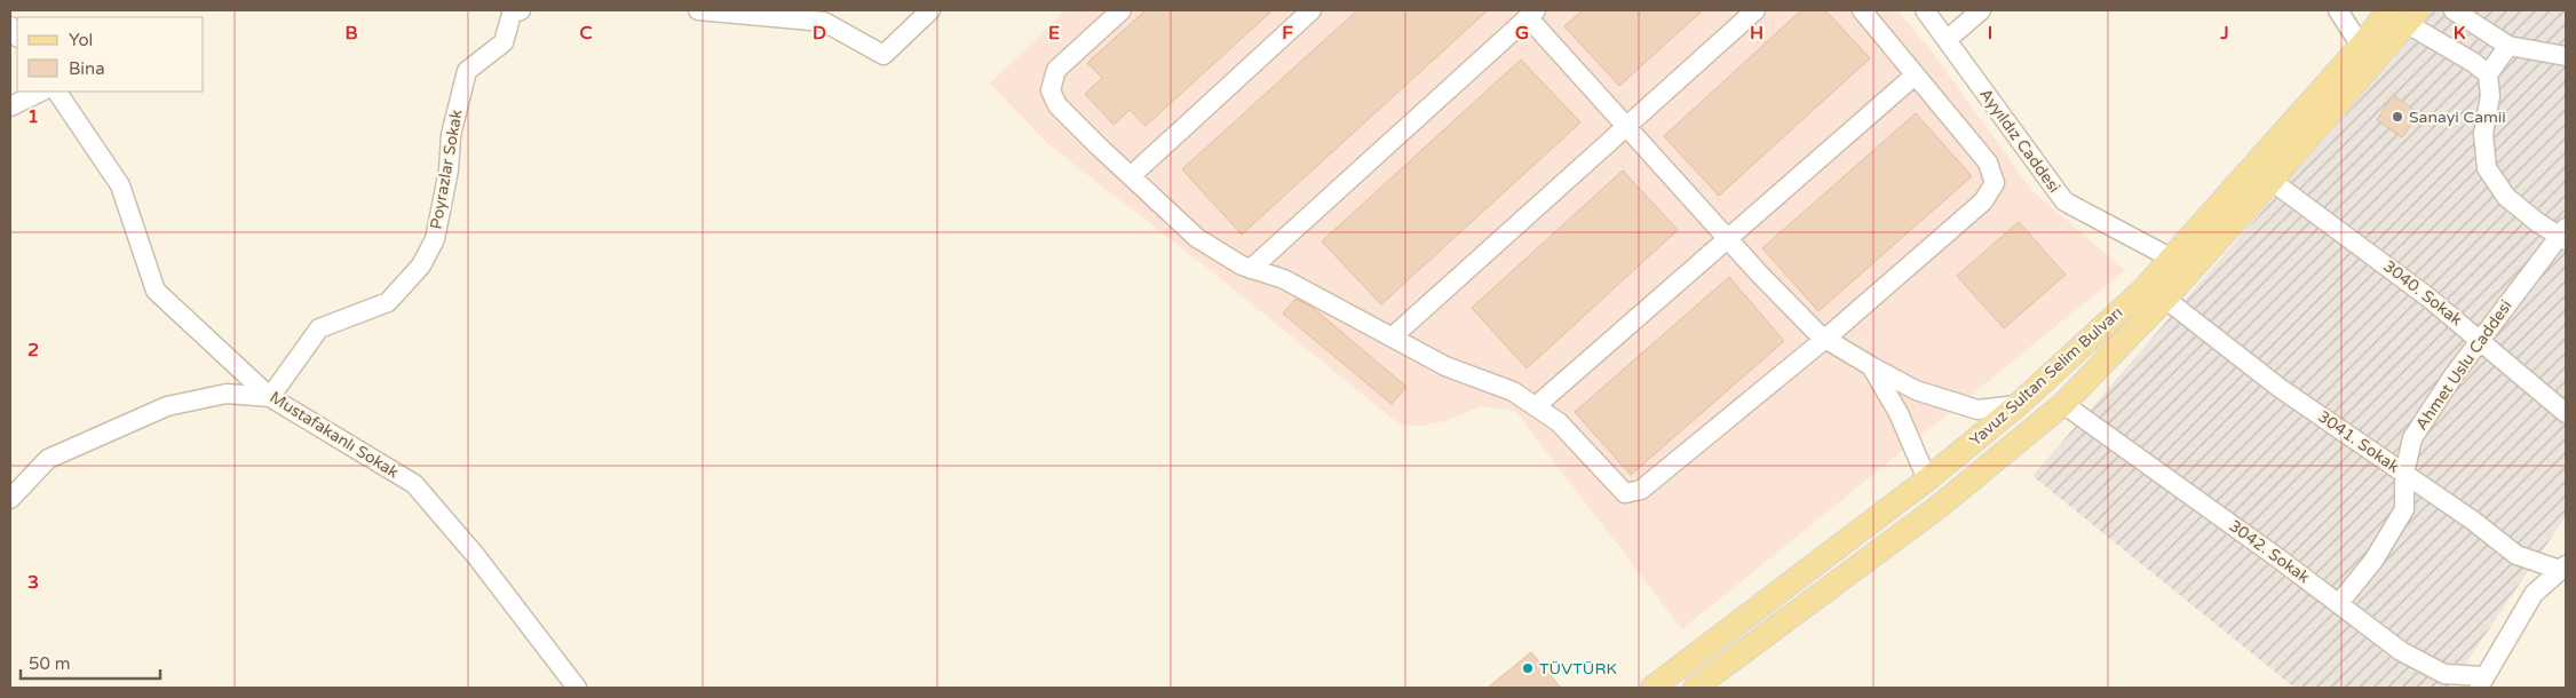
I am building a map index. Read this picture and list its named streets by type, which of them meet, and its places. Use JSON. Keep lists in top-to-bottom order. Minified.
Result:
{"streets":{"main road":["Yavuz Sultan Selim Bulvarı"],"street":["Ayyıldız Caddesi","Poyrazlar Sokak","3040. Sokak","Ahmet Uslu Caddesi","Mustafakanlı Sokak","3041. Sokak","3042. Sokak"]},"crossings":[["Ayyıldız Caddesi","Yavuz Sultan Selim Bulvarı"],["Poyrazlar Sokak","Mustafakanlı Sokak"],["3040. Sokak","Ahmet Uslu Caddesi"],["3040. Sokak","Yavuz Sultan Selim Bulvarı"],["Ahmet Uslu Caddesi","3041. Sokak"],["Ahmet Uslu Caddesi","3042. Sokak"],["Yavuz Sultan Selim Bulvarı","3041. Sokak"],["Yavuz Sultan Selim Bulvarı","3042. Sokak"]],"places":["Sanayi Camii","TÜVTÜRK"],"legend":["Yol","Bina"],"scale_bar":"50 m","grid":{"columns":["B","C","D","E","F","G","H","I","J","K"],"rows":["1","2","3"]}}
